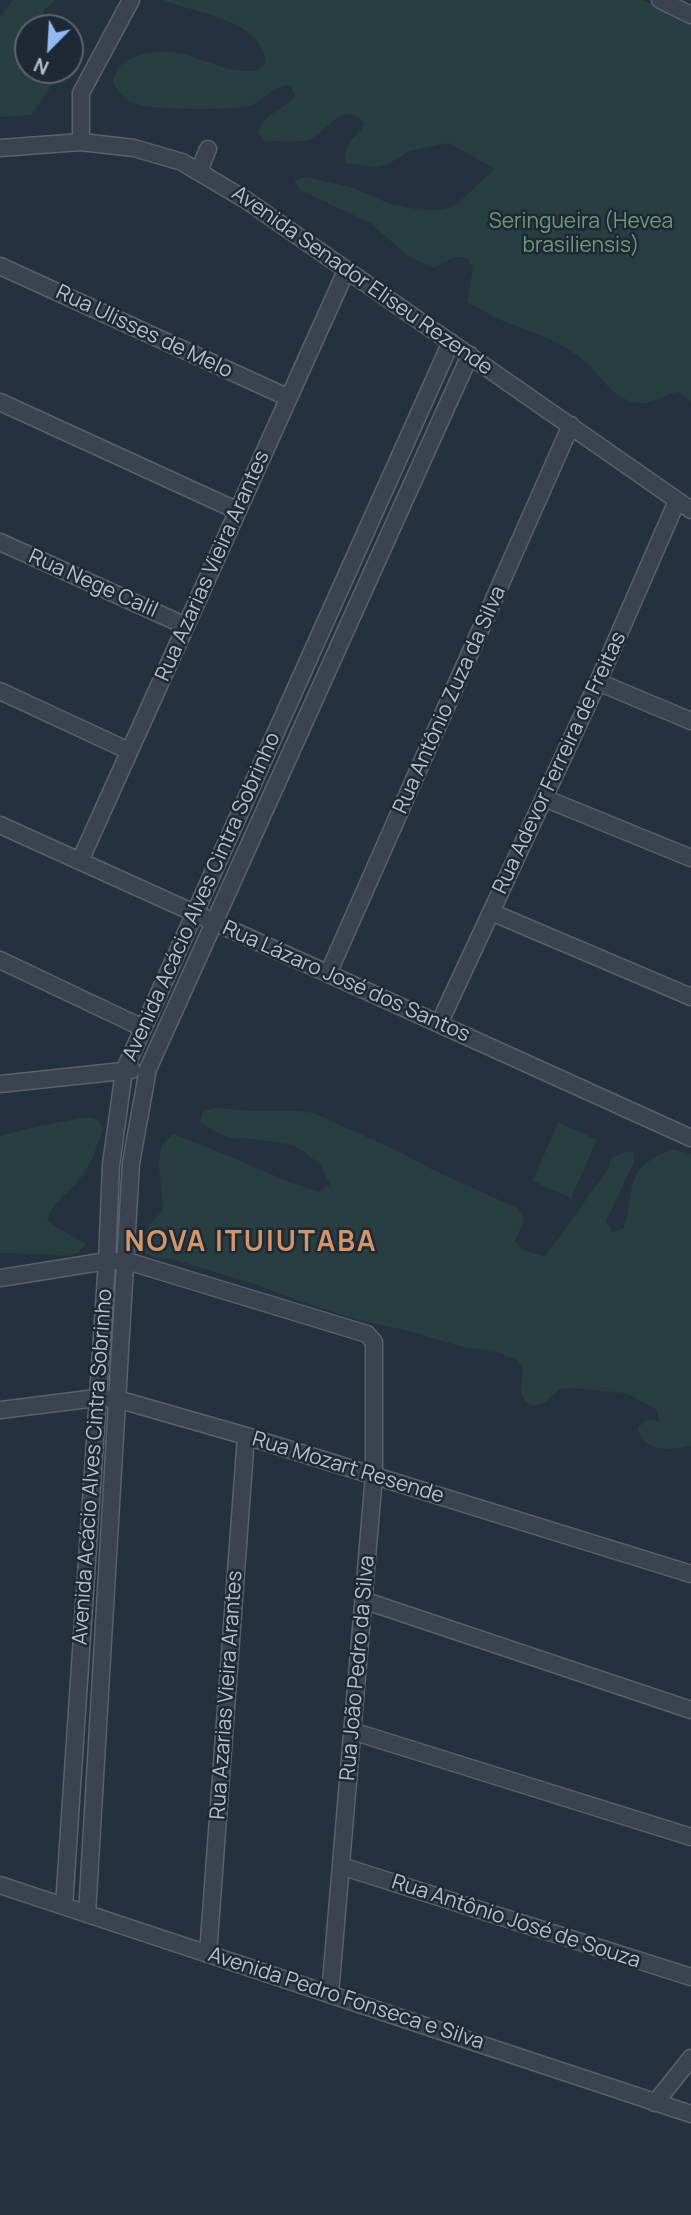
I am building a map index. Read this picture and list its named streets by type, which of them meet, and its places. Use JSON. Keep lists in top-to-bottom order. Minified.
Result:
{"streets":{"street":["Avenida Senador Eliseu Rezende","Rua Ulisses de Melo","Rua Azarias Vieira Arantes","Rua Nege Calil","Rua Antônio Zuza da Silva","Rua Adevor Ferreira de Freitas","Avenida Acácio Alves Cintra Sobrinho","Rua Lázaro José dos Santos","Rua Mozart Resende","Rua João Pedro da Silva","Rua Antônio José de Souza","Avenida Pedro Fonseca e Silva"]},"crossings":[["Avenida Senador Eliseu Rezende","Rua Azarias Vieira Arantes"],["Avenida Senador Eliseu Rezende","Rua Antônio Zuza da Silva"],["Avenida Senador Eliseu Rezende","Rua Adevor Ferreira de Freitas"],["Avenida Senador Eliseu Rezende","Avenida Acácio Alves Cintra Sobrinho"],["Rua Ulisses de Melo","Rua Azarias Vieira Arantes"],["Rua Azarias Vieira Arantes","Rua Nege Calil"],["Rua Azarias Vieira Arantes","Rua Lázaro José dos Santos"],["Rua Azarias Vieira Arantes","Rua Mozart Resende"],["Rua Azarias Vieira Arantes","Avenida Pedro Fonseca e Silva"],["Rua Antônio Zuza da Silva","Rua Lázaro José dos Santos"],["Rua Adevor Ferreira de Freitas","Rua Lázaro José dos Santos"],["Avenida Acácio Alves Cintra Sobrinho","Rua Lázaro José dos Santos"],["Avenida Acácio Alves Cintra Sobrinho","Rua Mozart Resende"],["Avenida Acácio Alves Cintra Sobrinho","Rua João Pedro da Silva"],["Avenida Acácio Alves Cintra Sobrinho","Avenida Pedro Fonseca e Silva"],["Rua Mozart Resende","Rua João Pedro da Silva"],["Rua João Pedro da Silva","Rua Antônio José de Souza"],["Rua João Pedro da Silva","Avenida Pedro Fonseca e Silva"]],"districts":["NOVA ITUIUTABA"],"parks":["Seringueira (Hevea brasiliensis)"],"north":"bottom left"}
